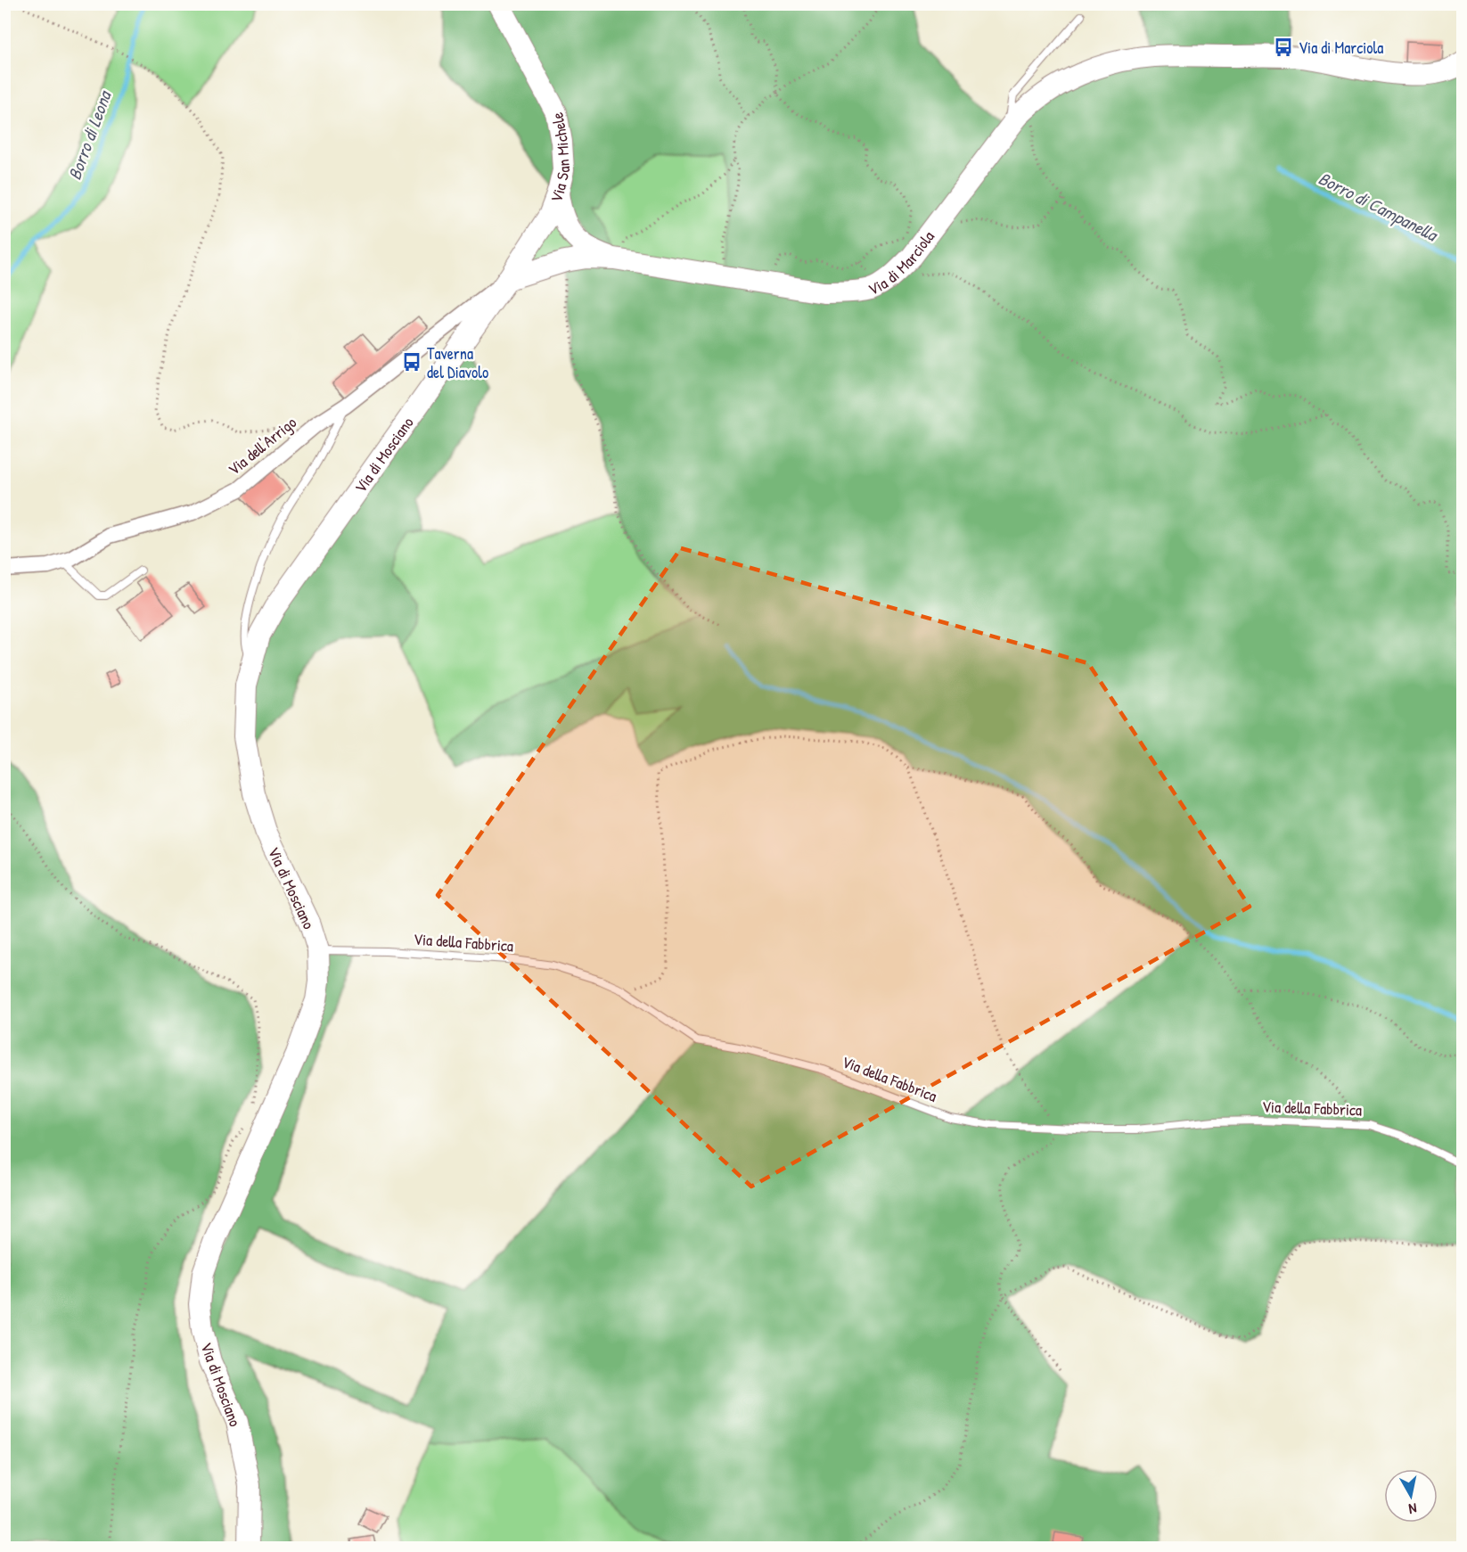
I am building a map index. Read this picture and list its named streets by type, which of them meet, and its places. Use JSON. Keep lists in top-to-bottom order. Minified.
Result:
{"streets":{"main road":["Via San Michele","Via di Marciola","Via di Mosciano"],"street":["Via dell'Arrigo"],"lane":["Via della Fabbrica"]},"crossings":[["Via San Michele","Via di Marciola"],["Via San Michele","Via dell'Arrigo"],["Via San Michele","Via di Mosciano"],["Via di Marciola","Via dell'Arrigo"],["Via di Marciola","Via di Mosciano"],["Via dell'Arrigo","Via di Mosciano"],["Via di Mosciano","Via della Fabbrica"]],"water":["Borro di Leona","Borro di Campanella"],"places":{"bus stop":["Via di Marciola","Taverna del Diavolo"]},"north":"bottom"}
